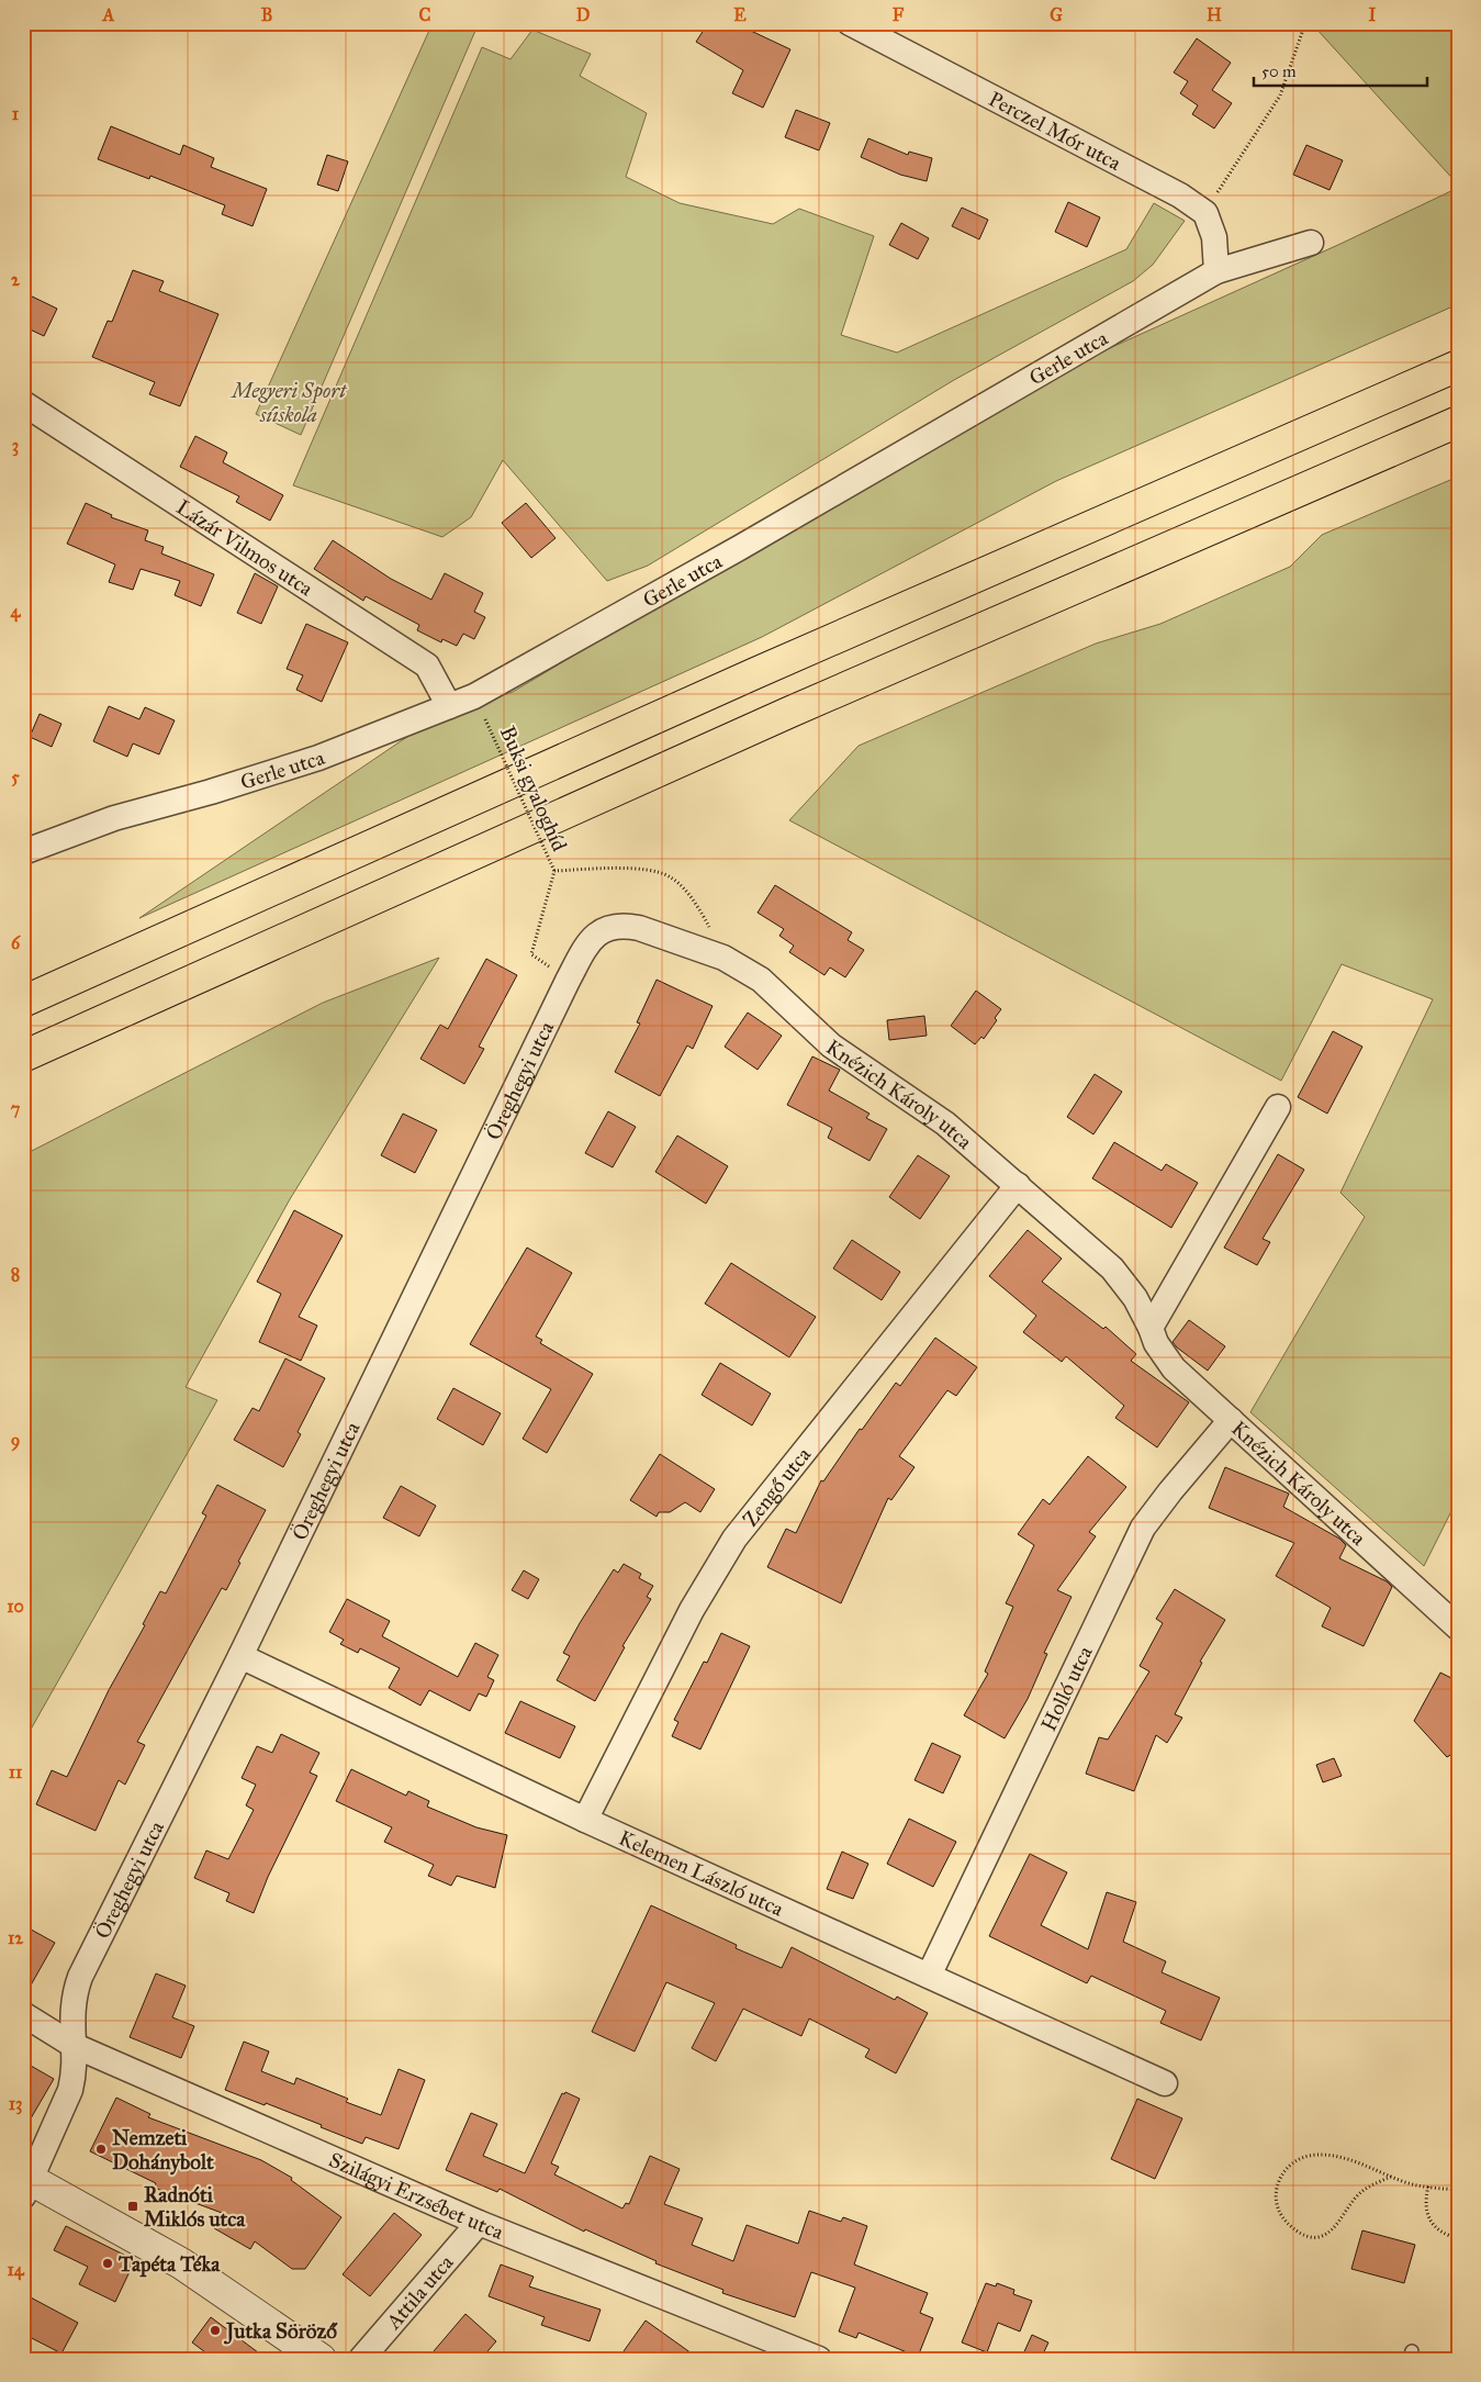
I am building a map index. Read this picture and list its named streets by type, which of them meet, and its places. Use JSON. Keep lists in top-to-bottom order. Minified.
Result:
{"streets":{"street":["Perczel Mór utca","Gerle utca","Lázár Vilmos utca","Öreghegyi utca","Knézich Károly utca","Zengő utca","Holló utca","Kelemen László utca","Szilágyi Erzsébet utca","Attila utca"],"path":["Buksi gyaloghíd"]},"crossings":[["Gerle utca","Lázár Vilmos utca"],["Öreghegyi utca","Knézich Károly utca"],["Öreghegyi utca","Kelemen László utca"],["Öreghegyi utca","Szilágyi Erzsébet utca"],["Knézich Károly utca","Zengő utca"],["Knézich Károly utca","Holló utca"],["Zengő utca","Kelemen László utca"],["Holló utca","Kelemen László utca"],["Szilágyi Erzsébet utca","Attila utca"]],"parks":["Megyeri Sport síiskola"],"places":{"other":["Nemzeti Dohánybolt","Tapéta Téka","Jutka Söröző"],"transit":["Radnóti Miklós utca"]},"scale_bar":"50 m","grid":{"columns":["A","B","C","D","E","F","G","H","I"],"rows":["1","2","3","4","5","6","7","8","9","10","11","12","13","14"]}}
